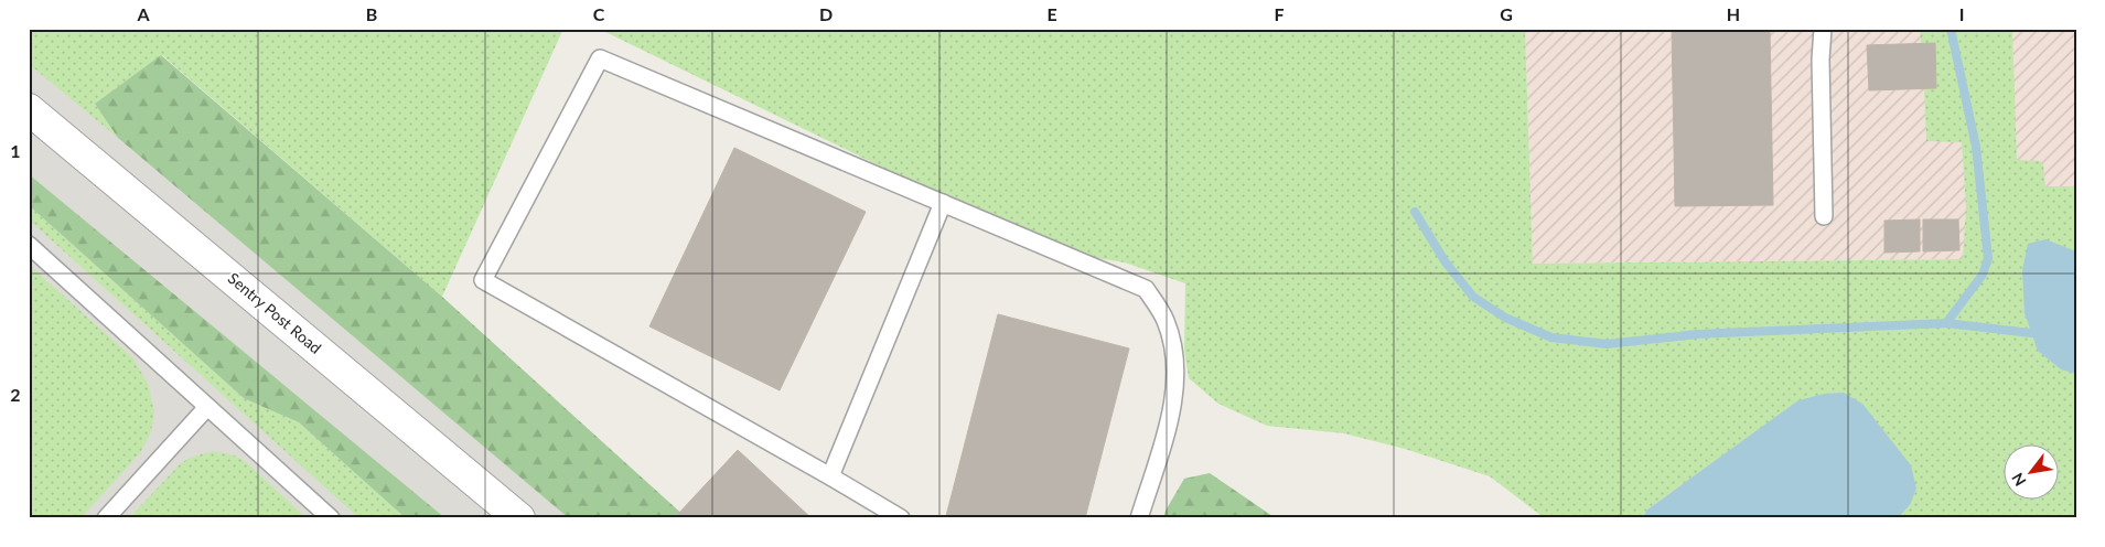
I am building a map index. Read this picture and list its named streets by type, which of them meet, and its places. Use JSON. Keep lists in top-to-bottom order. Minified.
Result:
{"streets":{"street":["Sentry Post Road"]},"north":"bottom left","grid":{"columns":["A","B","C","D","E","F","G","H","I"],"rows":["1","2"]}}
